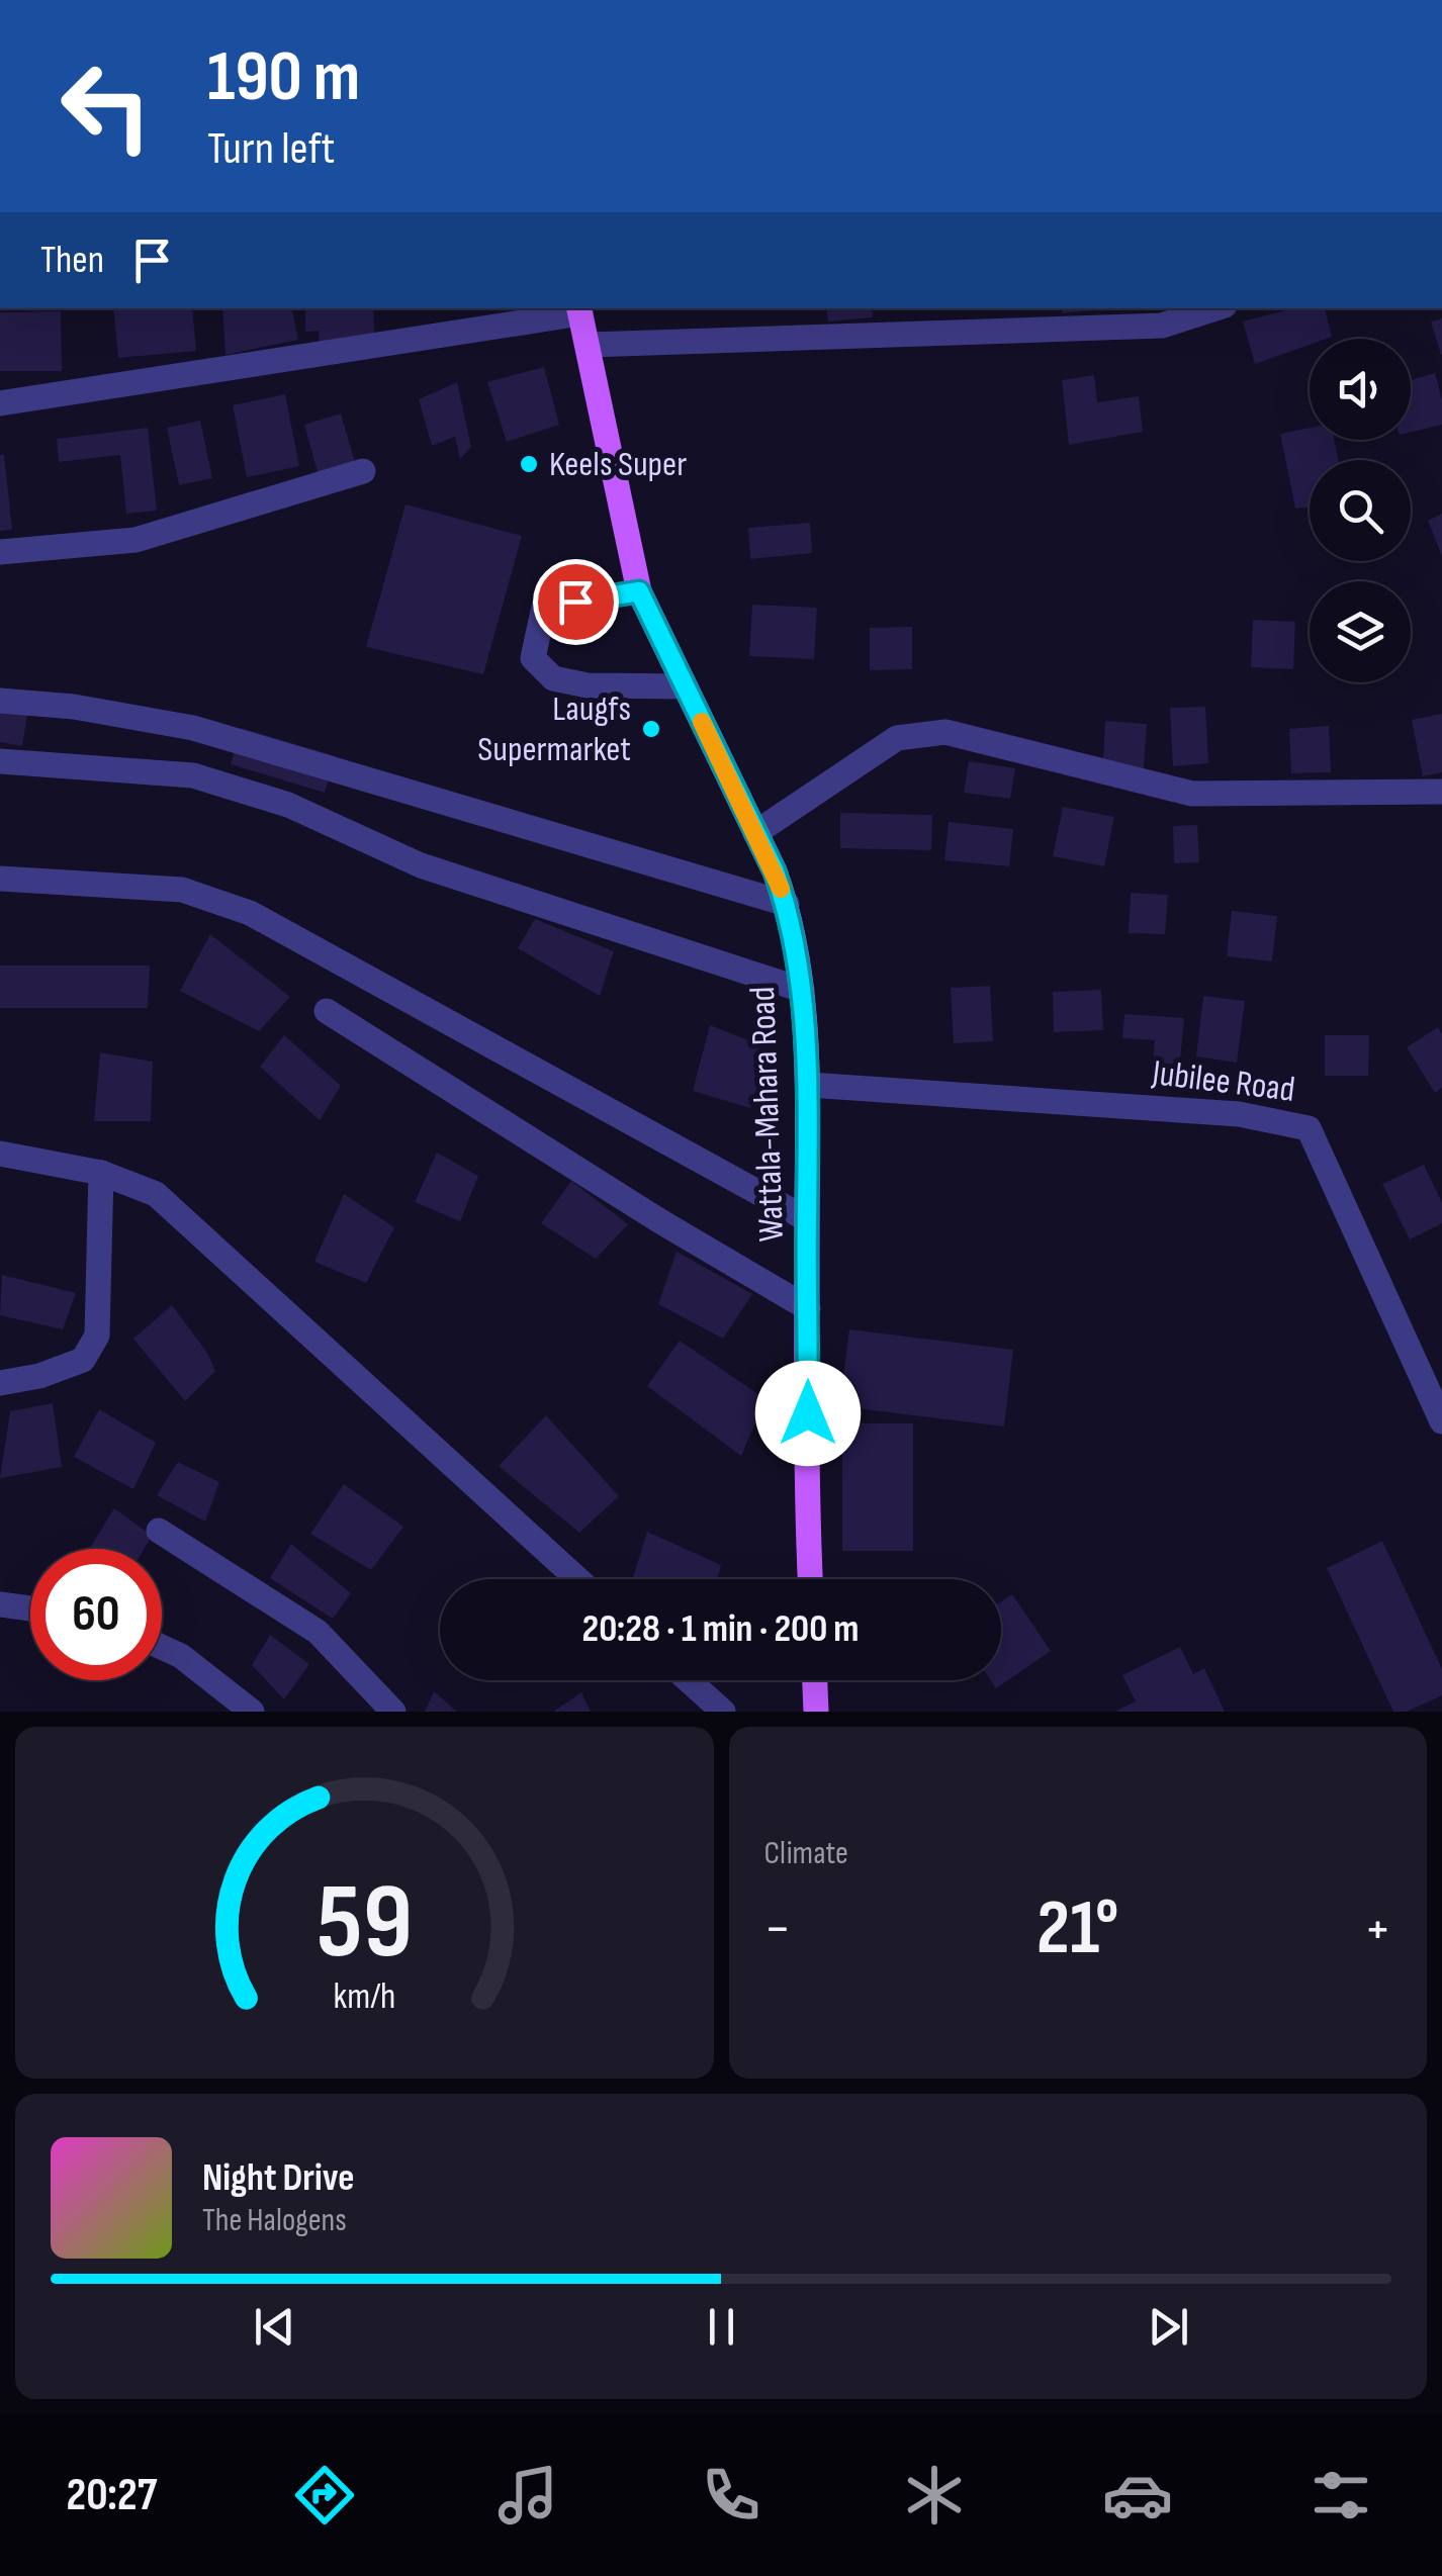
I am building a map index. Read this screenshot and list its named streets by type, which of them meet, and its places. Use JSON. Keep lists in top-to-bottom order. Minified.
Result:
{"streets":{"main road":["Wattala-Mahara Road"],"street":["Jubilee Road"]},"crossings":[["Jubilee Road","Wattala-Mahara Road"]],"places":["Keels Super","Laugfs Supermarket"],"page":{"turn":["190 m","Turn left"],"then":"Then","limit":"60","trip":"20:28 · 1 min · 200 m","tile":"Climate","heat":["−","21°","+"],"song":["Night Drive","The Halogens"],"tabs":"20:27","gauge":["59","km/h"]}}
